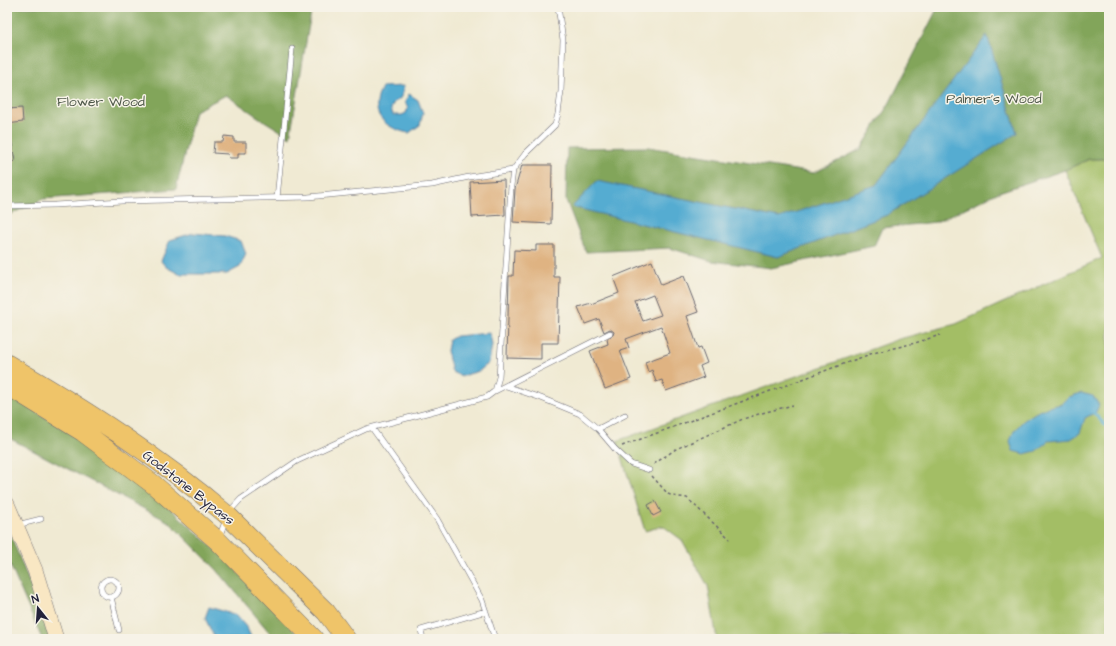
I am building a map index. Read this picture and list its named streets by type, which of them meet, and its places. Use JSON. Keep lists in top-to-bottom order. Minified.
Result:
{"streets":{"highway":["Godstone Bypass"]},"parks":["Palmer's Wood","Flower Wood"],"north":"top"}
